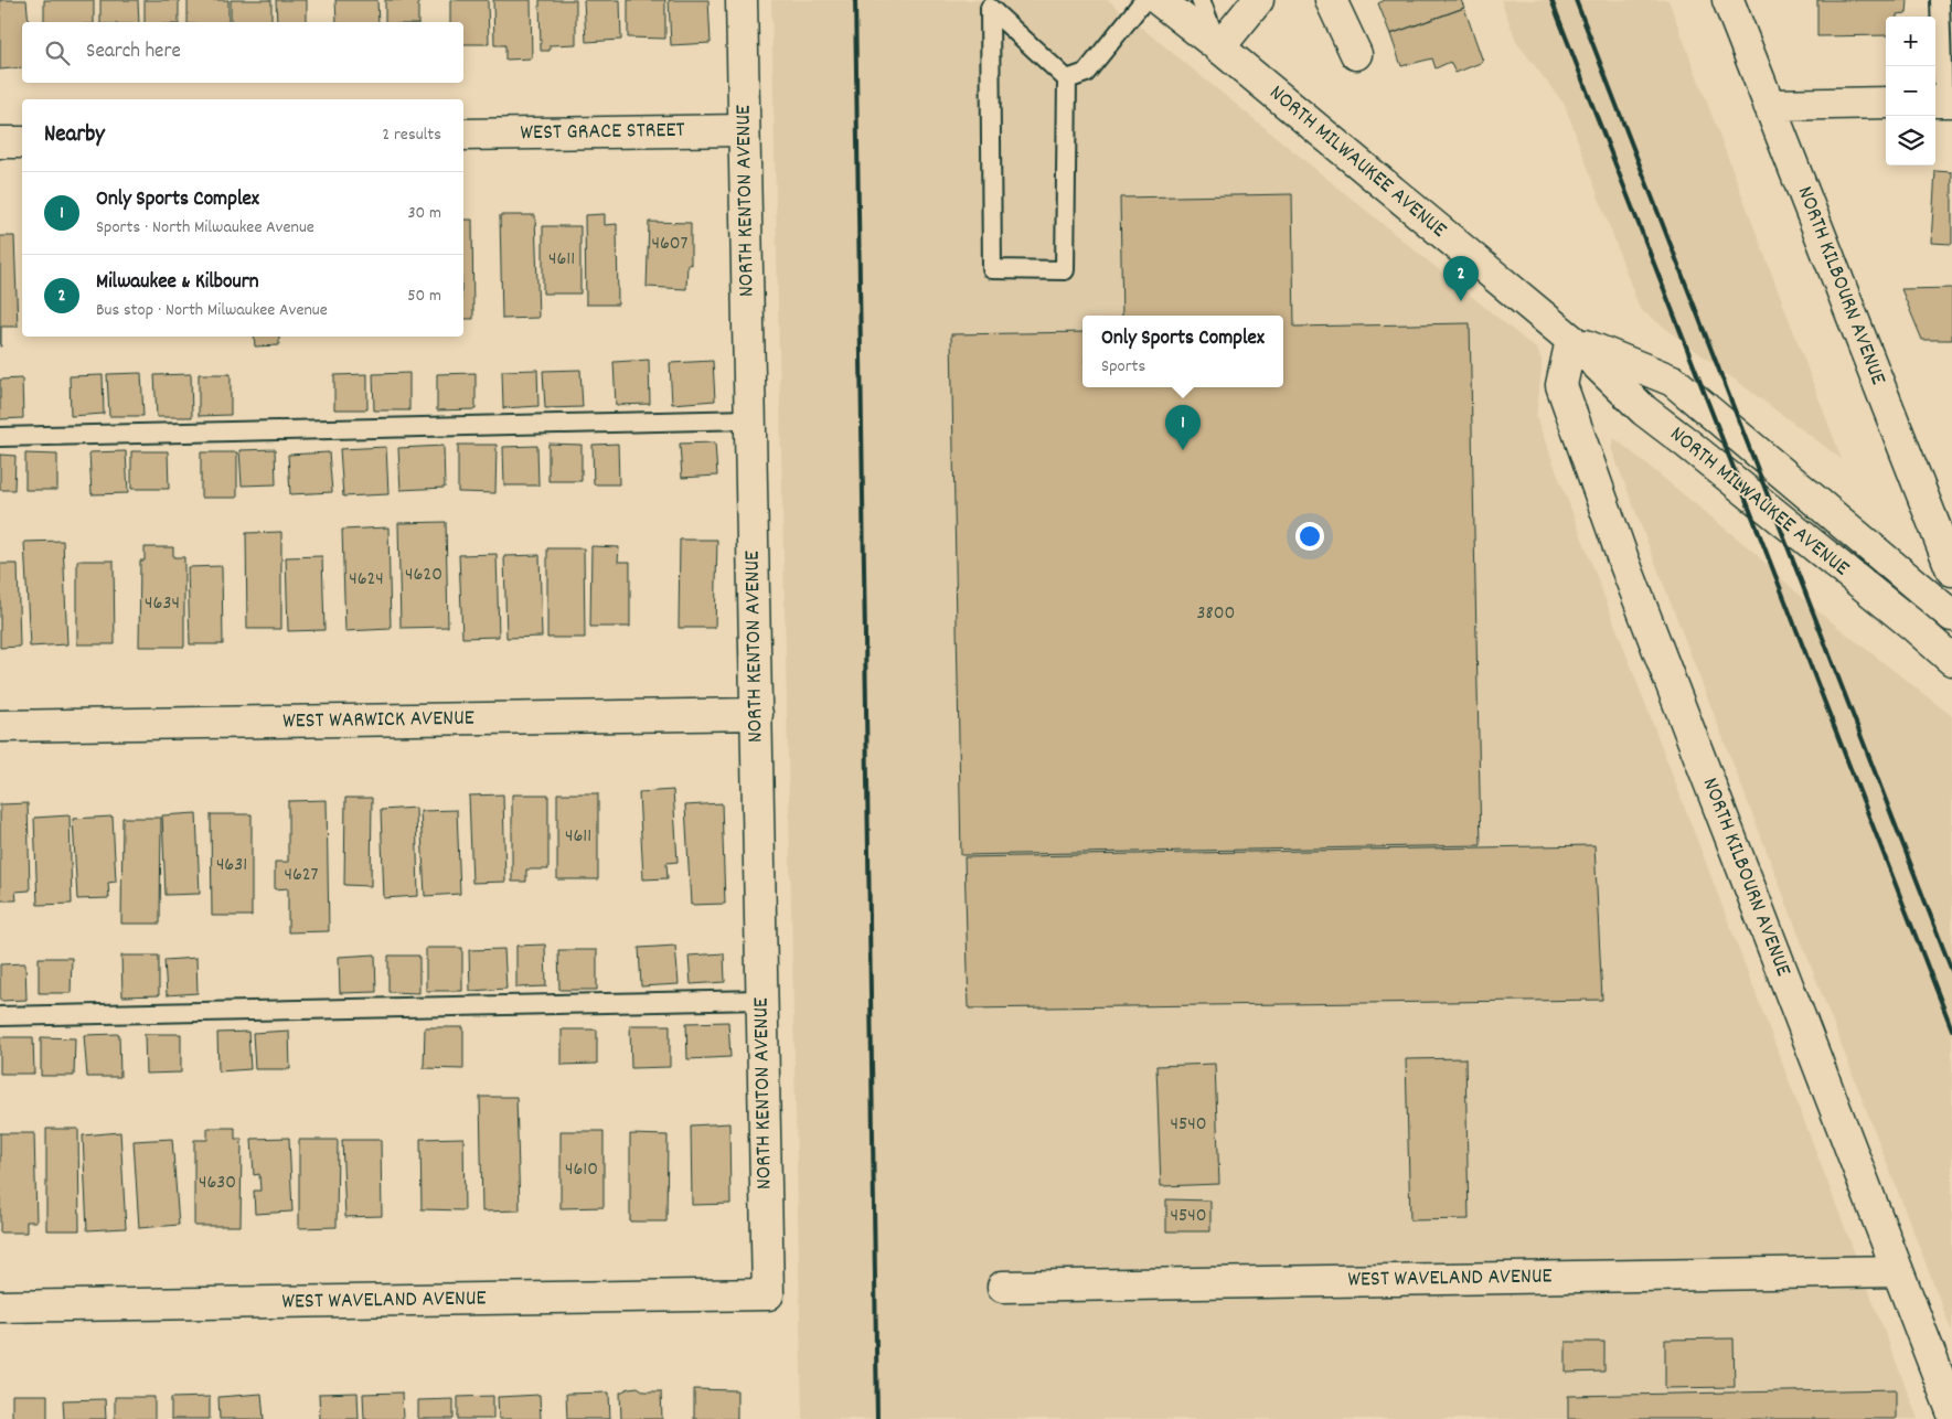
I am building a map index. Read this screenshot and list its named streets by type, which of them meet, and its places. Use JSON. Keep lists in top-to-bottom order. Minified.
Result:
{"streets":{"street":["WEST GRACE STREET","NORTH MILWAUKEE AVENUE","NORTH KENTON AVENUE","NORTH KILBOURN AVENUE","WEST WARWICK AVENUE","WEST WAVELAND AVENUE"]},"crossings":[["WEST GRACE STREET","NORTH KENTON AVENUE"],["NORTH MILWAUKEE AVENUE","NORTH KILBOURN AVENUE"],["NORTH KENTON AVENUE","WEST WARWICK AVENUE"],["NORTH KENTON AVENUE","WEST WAVELAND AVENUE"],["NORTH KILBOURN AVENUE","WEST WAVELAND AVENUE"]],"house_numbers":["4607","4611","4620","4624","4634","3800","4611","4631","4627","4540","4610","4630","4540"],"page":{"map_buttons":["+","−"],"search":"Search here","heading":["Nearby","2 results"],"list":[{"mark":"1","name":"Only Sports Complex","note":"Sports · North Milwaukee Avenue","value":"30 m"},{"mark":"2","name":"Milwaukee & Kilbourn","note":"Bus stop · North Milwaukee Avenue","value":"50 m"}],"pins":["2","1"],"popup":["Only Sports Complex","Sports"]}}
